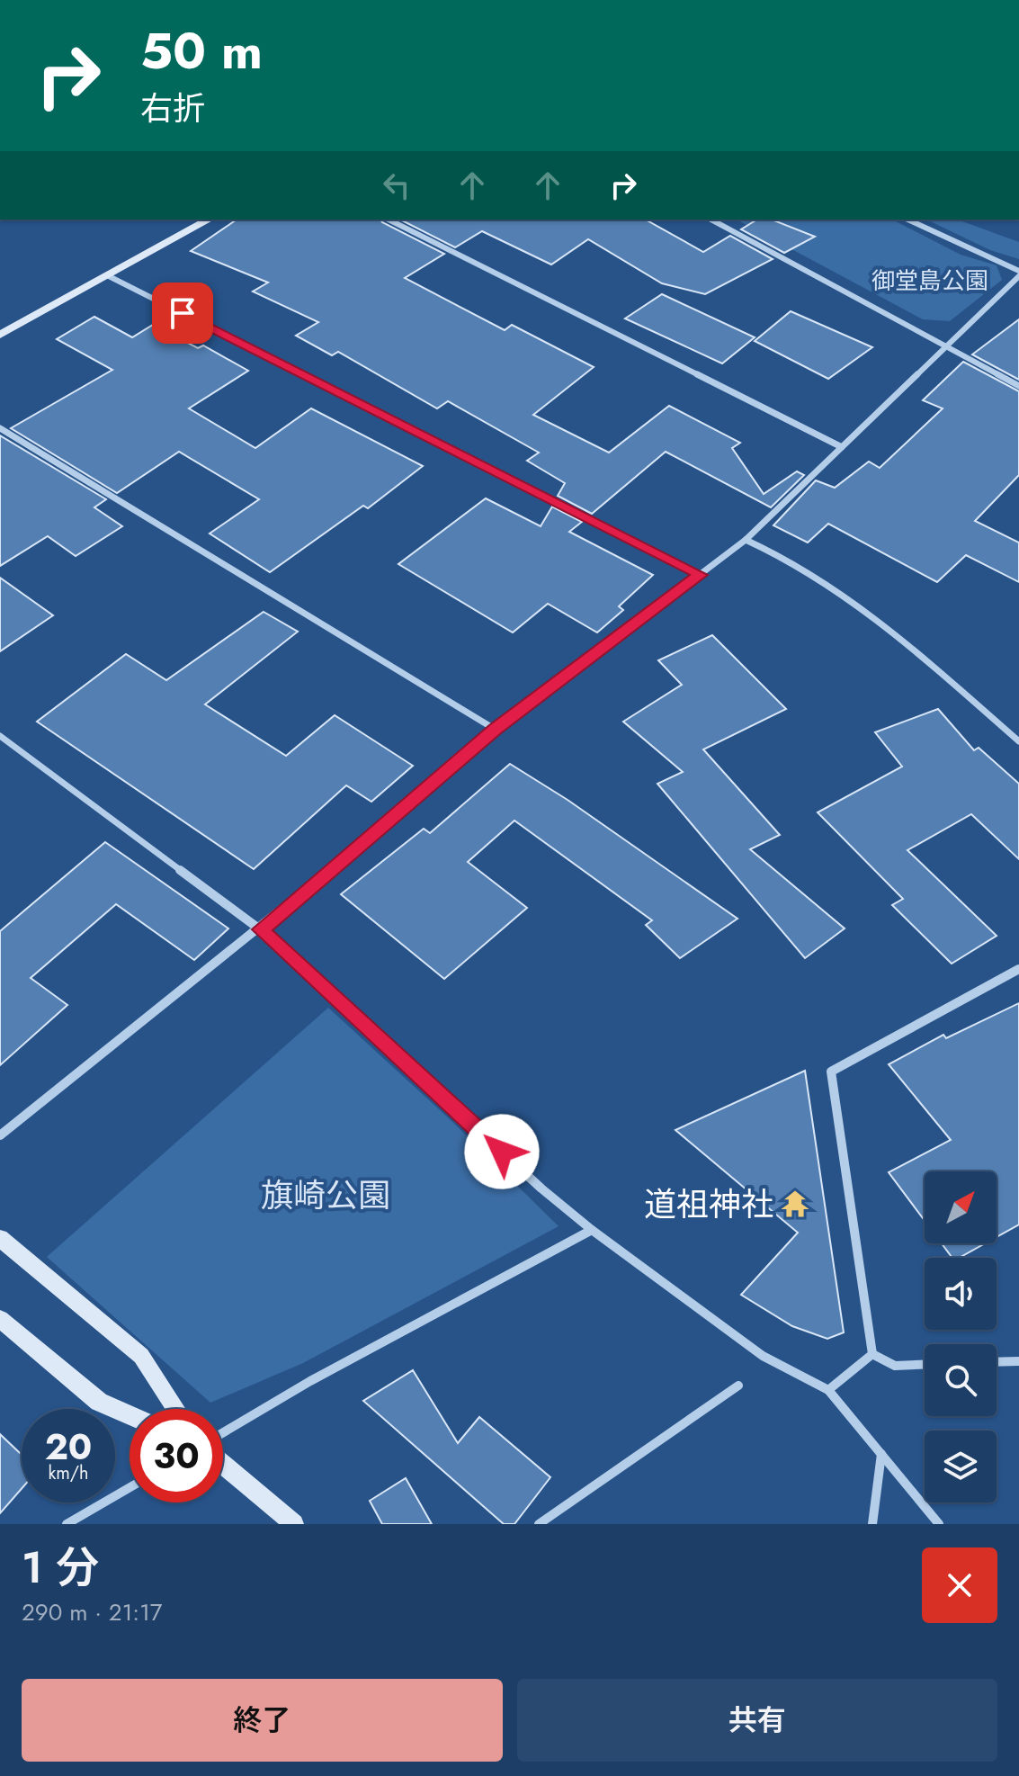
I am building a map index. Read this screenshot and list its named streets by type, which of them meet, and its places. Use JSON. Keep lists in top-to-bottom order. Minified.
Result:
{"parks":["御堂島公園","旗崎公園"],"places":{"temple":["道祖神社"]},"north":"top right","page":{"turn":["50 m","右折"],"speed":"20 km/h","limit":"30","heading":["1 分","290 m · 21:17"],"buttons":["終了","共有"]}}
